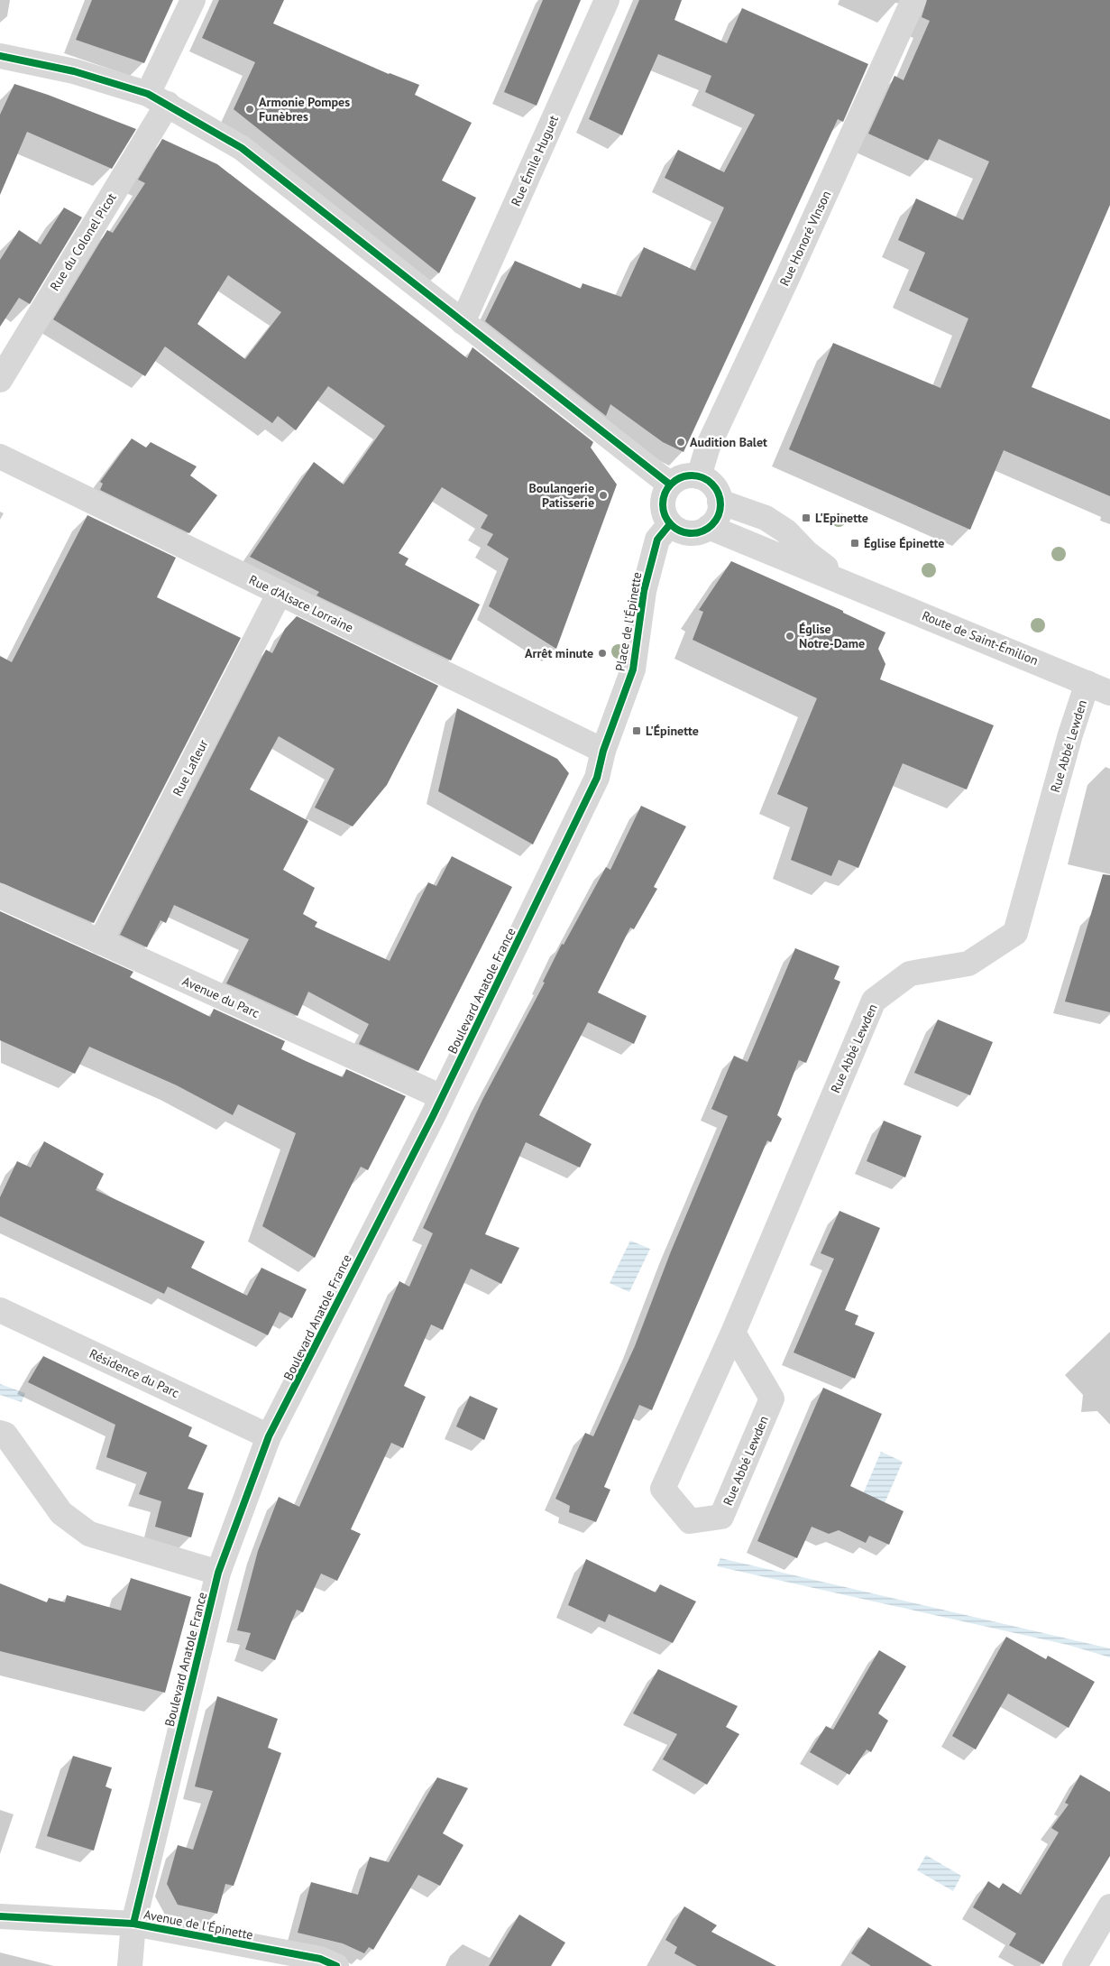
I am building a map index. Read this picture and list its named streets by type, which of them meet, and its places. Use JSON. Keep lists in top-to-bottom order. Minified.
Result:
{"streets":{"street":["Rue Émile Huguet","Rue Honoré VInson","Rue du Colonel Picot","Rue d'Alsace Lorraine","Place de l'Épinette","Route de Saint-Émilion","Rue Abbé Lewden","Rue Lafleur","Boulevard Anatole France","Avenue du Parc","Résidence du Parc","Avenue de l'Épinette"]},"crossings":[["Rue Honoré VInson","Place de l'Épinette"],["Rue Honoré VInson","Route de Saint-Émilion"],["Rue d'Alsace Lorraine","Place de l'Épinette"],["Rue d'Alsace Lorraine","Rue Lafleur"],["Rue d'Alsace Lorraine","Boulevard Anatole France"],["Place de l'Épinette","Route de Saint-Émilion"],["Place de l'Épinette","Boulevard Anatole France"],["Route de Saint-Émilion","Rue Abbé Lewden"],["Rue Lafleur","Avenue du Parc"],["Boulevard Anatole France","Avenue du Parc"],["Boulevard Anatole France","Résidence du Parc"],["Boulevard Anatole France","Avenue de l'Épinette"]],"places":{"other":["Armonie Pompes Funèbres","Audition Balet","Boulangerie Patisserie","Église Notre-Dame","Arrêt minute"],"transit":["L'Epinette","Église Épinette","L'Épinette"]}}
